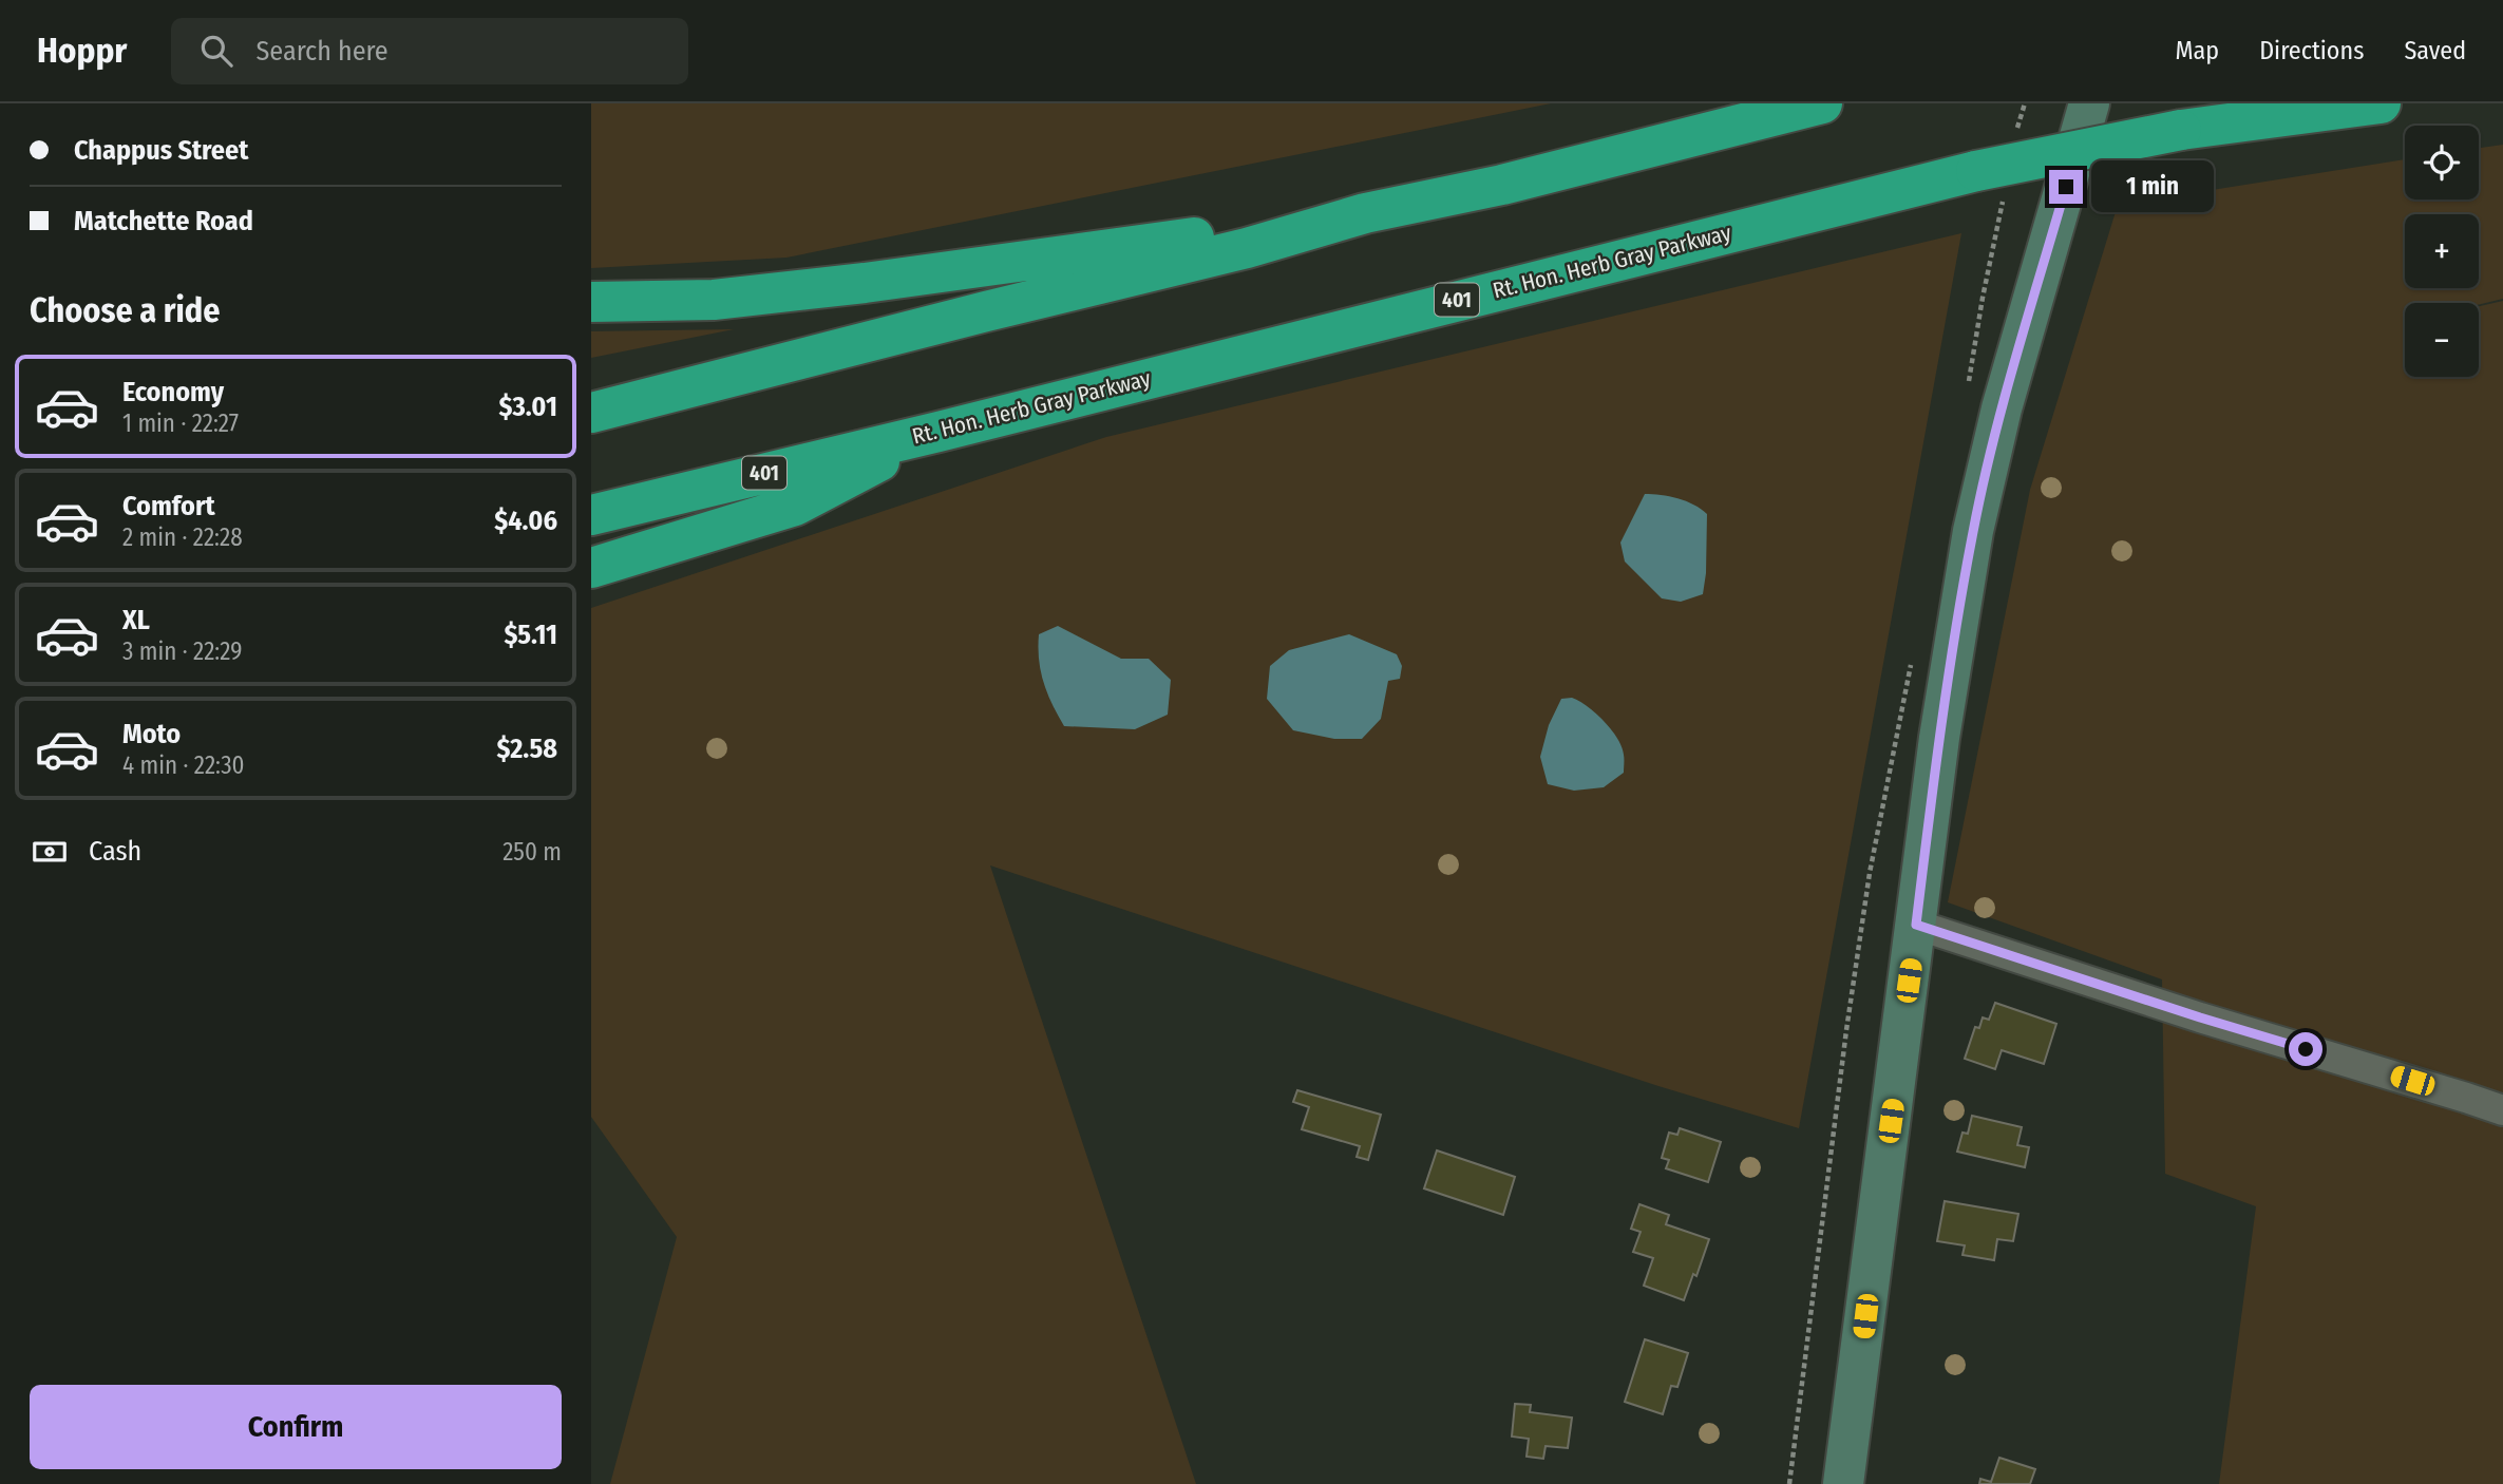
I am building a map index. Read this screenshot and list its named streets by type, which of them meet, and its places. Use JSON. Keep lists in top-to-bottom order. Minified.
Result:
{"streets":{"highway":["Rt. Hon. Herb Gray Parkway","401"]},"page":{"header":"Hoppr","search":"Search here","nav":["Map","Directions","Saved"],"banner":["Chappus Street","Matchette Road"],"map_buttons":["+","−"],"bubble":"1 min","heading":"Choose a ride","list":[{"name":"Economy","note":"1 min · 22:27","value":"$3.01"},{"name":"Comfort","note":"2 min · 22:28","value":"$4.06"},{"name":"XL","note":"3 min · 22:29","value":"$5.11"},{"name":"Moto","note":"4 min · 22:30","value":"$2.58"}],"pay":["Cash","250 m"],"buttons":"Confirm"}}
